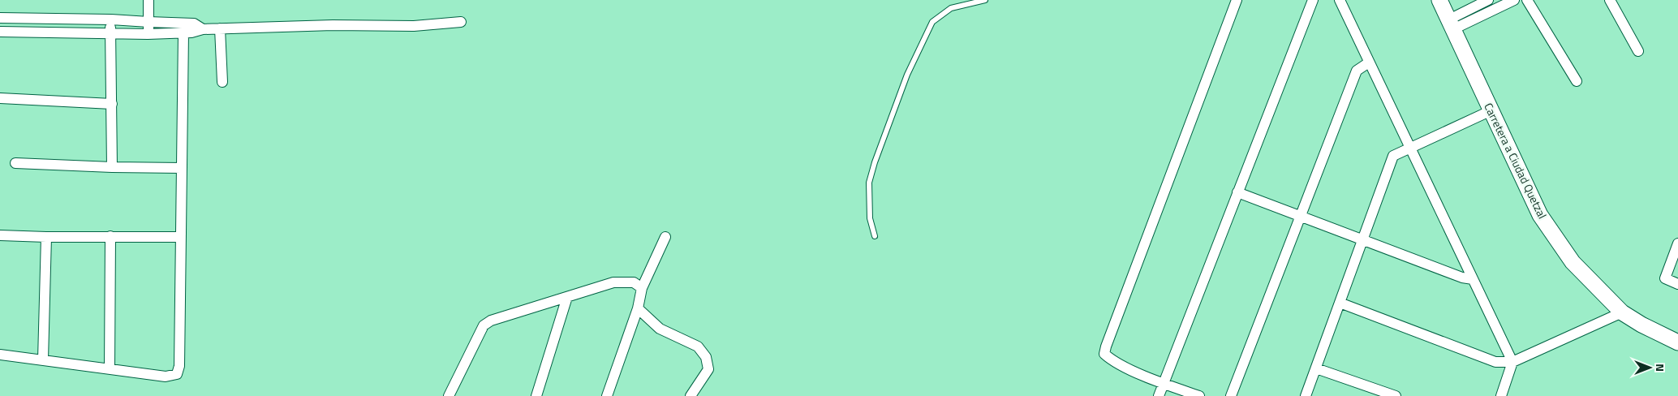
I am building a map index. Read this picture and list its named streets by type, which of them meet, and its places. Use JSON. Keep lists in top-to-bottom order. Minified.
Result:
{"streets":{"main road":["Carretera a Ciudad Quetzal"]},"north":"right"}
